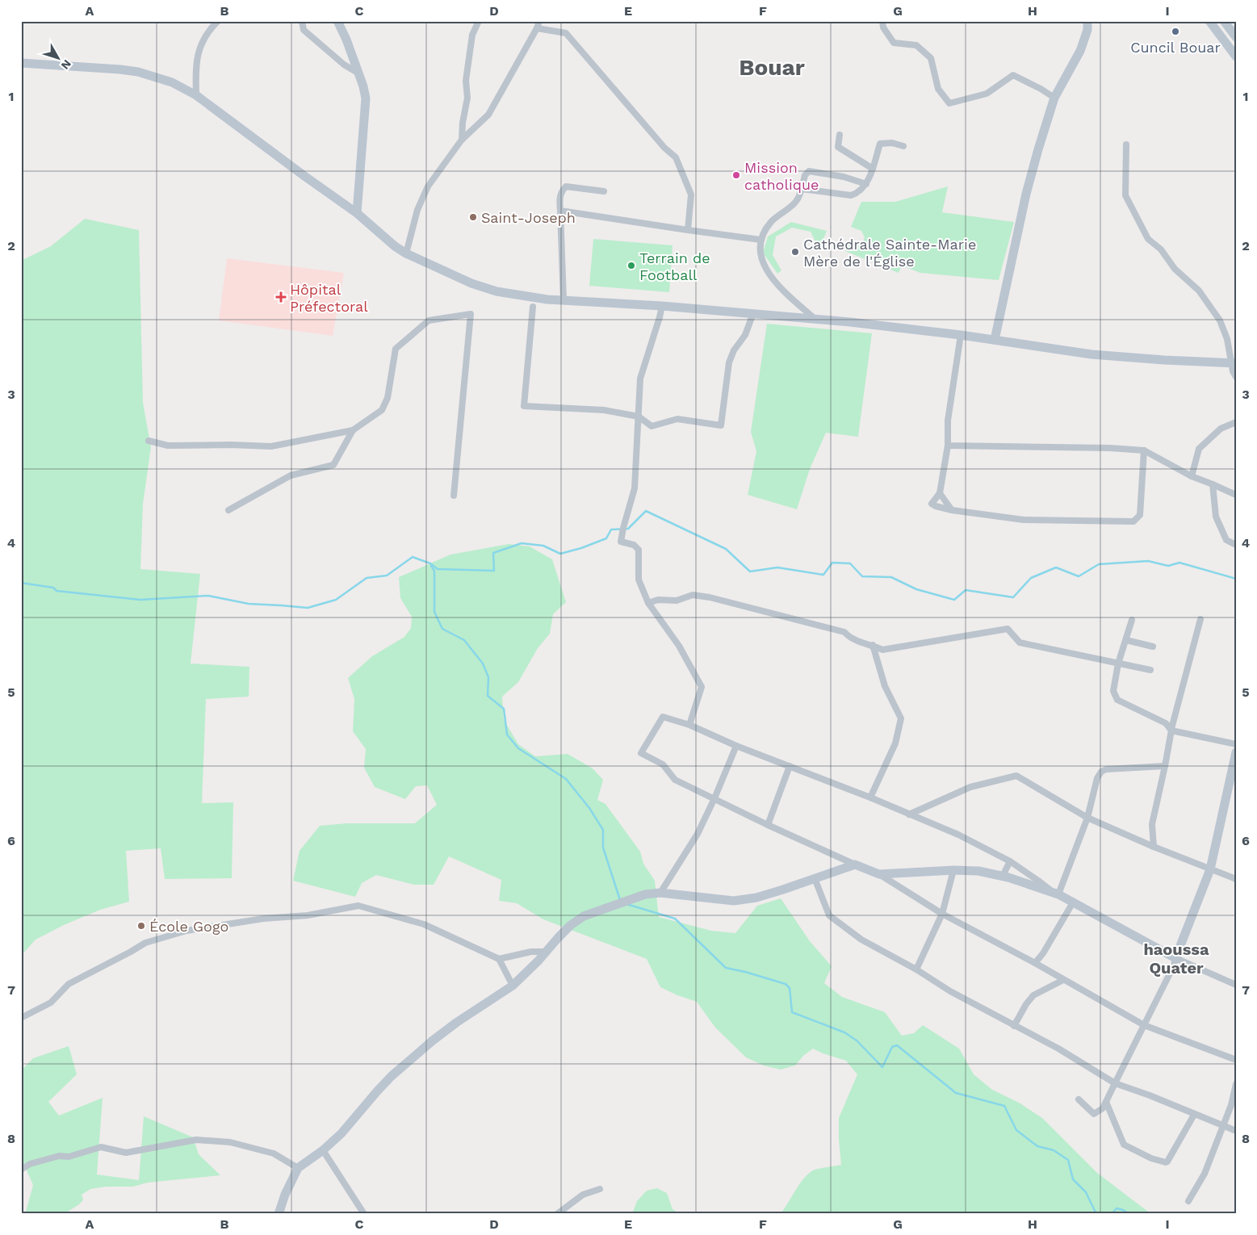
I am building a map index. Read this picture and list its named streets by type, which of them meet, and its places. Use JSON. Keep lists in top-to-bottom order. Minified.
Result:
{"districts":["Bouar","haoussa Quater"],"places":{"other":["Cuncil Bouar","Mission catholique","Saint-Joseph","Cathédrale Sainte-Marie Mère de l'Église","Terrain de Football","École Gogo"],"health":["Hôpital Préfectoral"]},"north":"bottom right","grid":{"columns":["A","B","C","D","E","F","G","H","I"],"rows":["1","2","3","4","5","6","7","8"]}}
